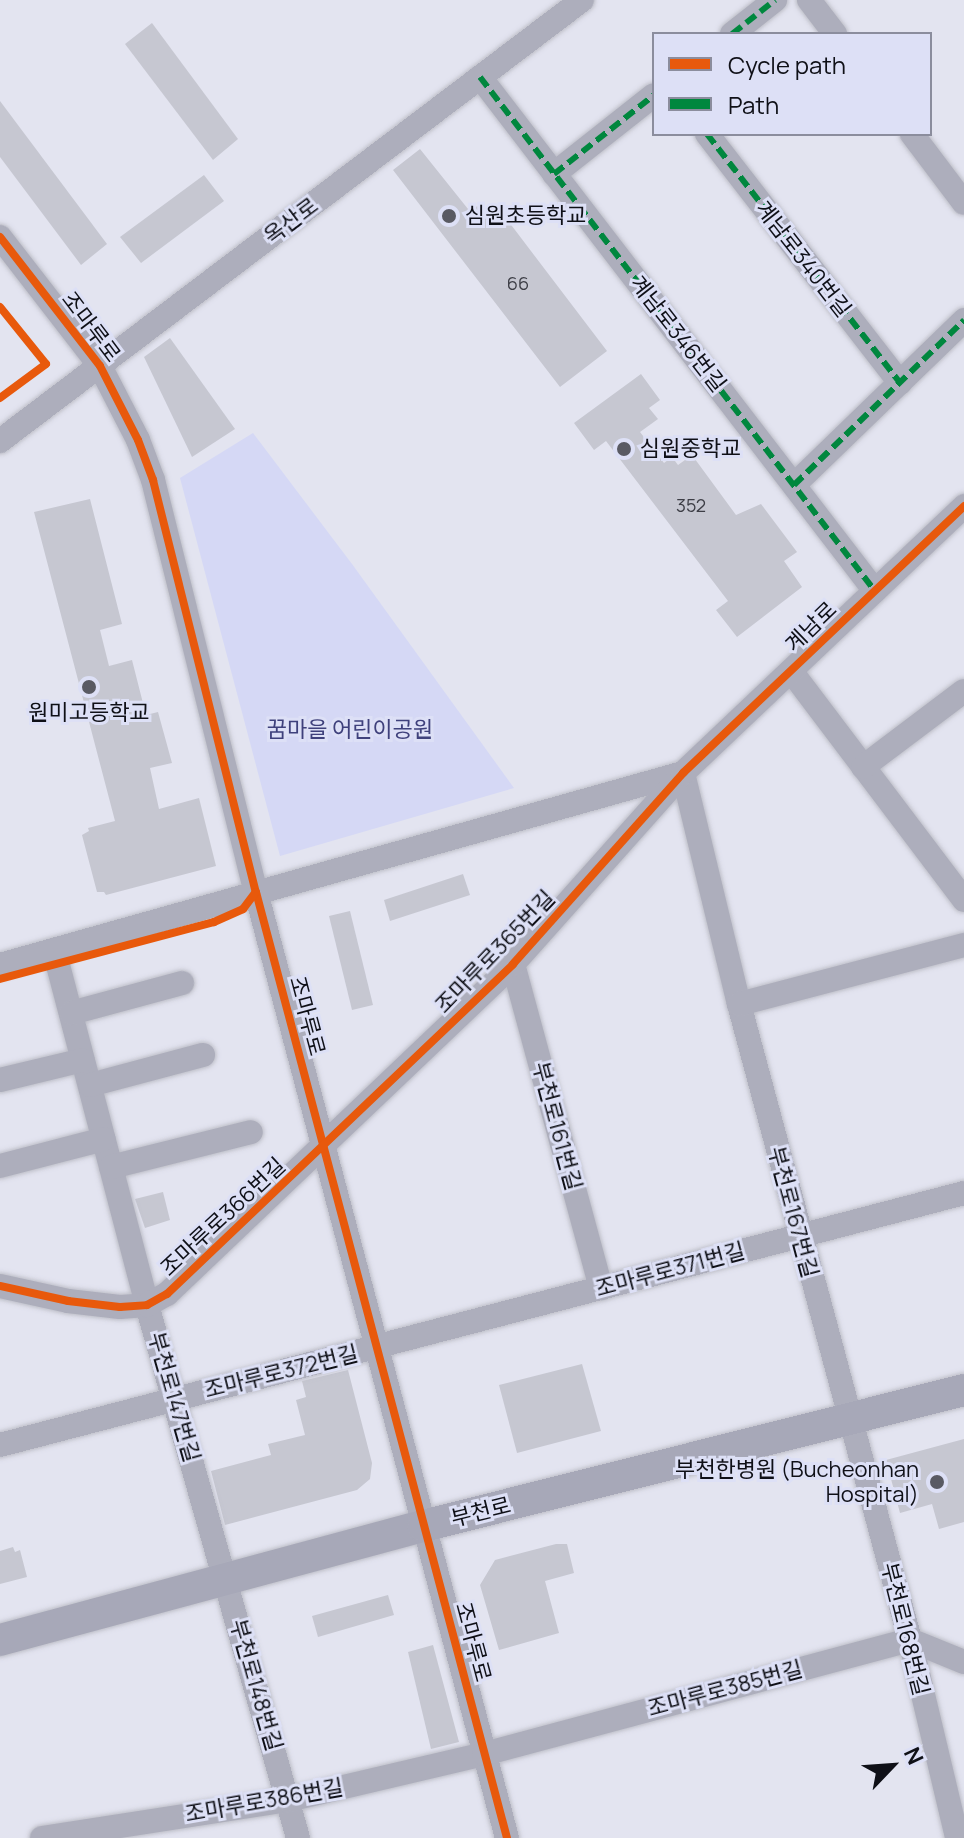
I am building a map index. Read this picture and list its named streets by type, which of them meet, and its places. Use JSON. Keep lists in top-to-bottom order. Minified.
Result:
{"streets":{"main road":["부천로"],"street":["옥산로","계남로340번길","조마루로","계남로346번길","계남로","조마루로365번길","부천로161번길","부천로167번길","조마루로366번길","조마루로371번길","조마루로372번길","부천로147번길","부천로168번길","부천로148번길","조마루로385번길","조마루로386번길"]},"crossings":[["옥산로","조마루로"],["옥산로","계남로346번길"],["조마루로","계남로"],["조마루로","조마루로365번길"],["조마루로","조마루로366번길"],["조마루로","조마루로371번길"],["조마루로","조마루로372번길"],["조마루로","부천로"],["조마루로","조마루로385번길"],["조마루로","조마루로386번길"],["계남로346번길","계남로"],["계남로","조마루로365번길"],["계남로","부천로167번길"],["계남로","부천로147번길"],["조마루로365번길","부천로161번길"],["조마루로365번길","부천로167번길"],["조마루로365번길","조마루로366번길"],["부천로161번길","조마루로371번길"],["부천로167번길","조마루로371번길"],["부천로167번길","부천로"],["부천로167번길","부천로168번길"],["조마루로366번길","부천로147번길"],["조마루로371번길","조마루로372번길"],["조마루로372번길","부천로147번길"],["부천로147번길","부천로"],["부천로147번길","부천로148번길"],["부천로","부천로168번길"],["부천로","부천로148번길"],["부천로168번길","조마루로385번길"],["부천로148번길","조마루로386번길"],["조마루로385번길","조마루로386번길"]],"parks":["꿈마을 어린이공원"],"places":["심원초등학교","심원중학교","원미고등학교","부천한병원 (Bucheonhan Hospital)"],"house_numbers":["66","352"],"legend":["Cycle path","Path"],"north":"top right"}
